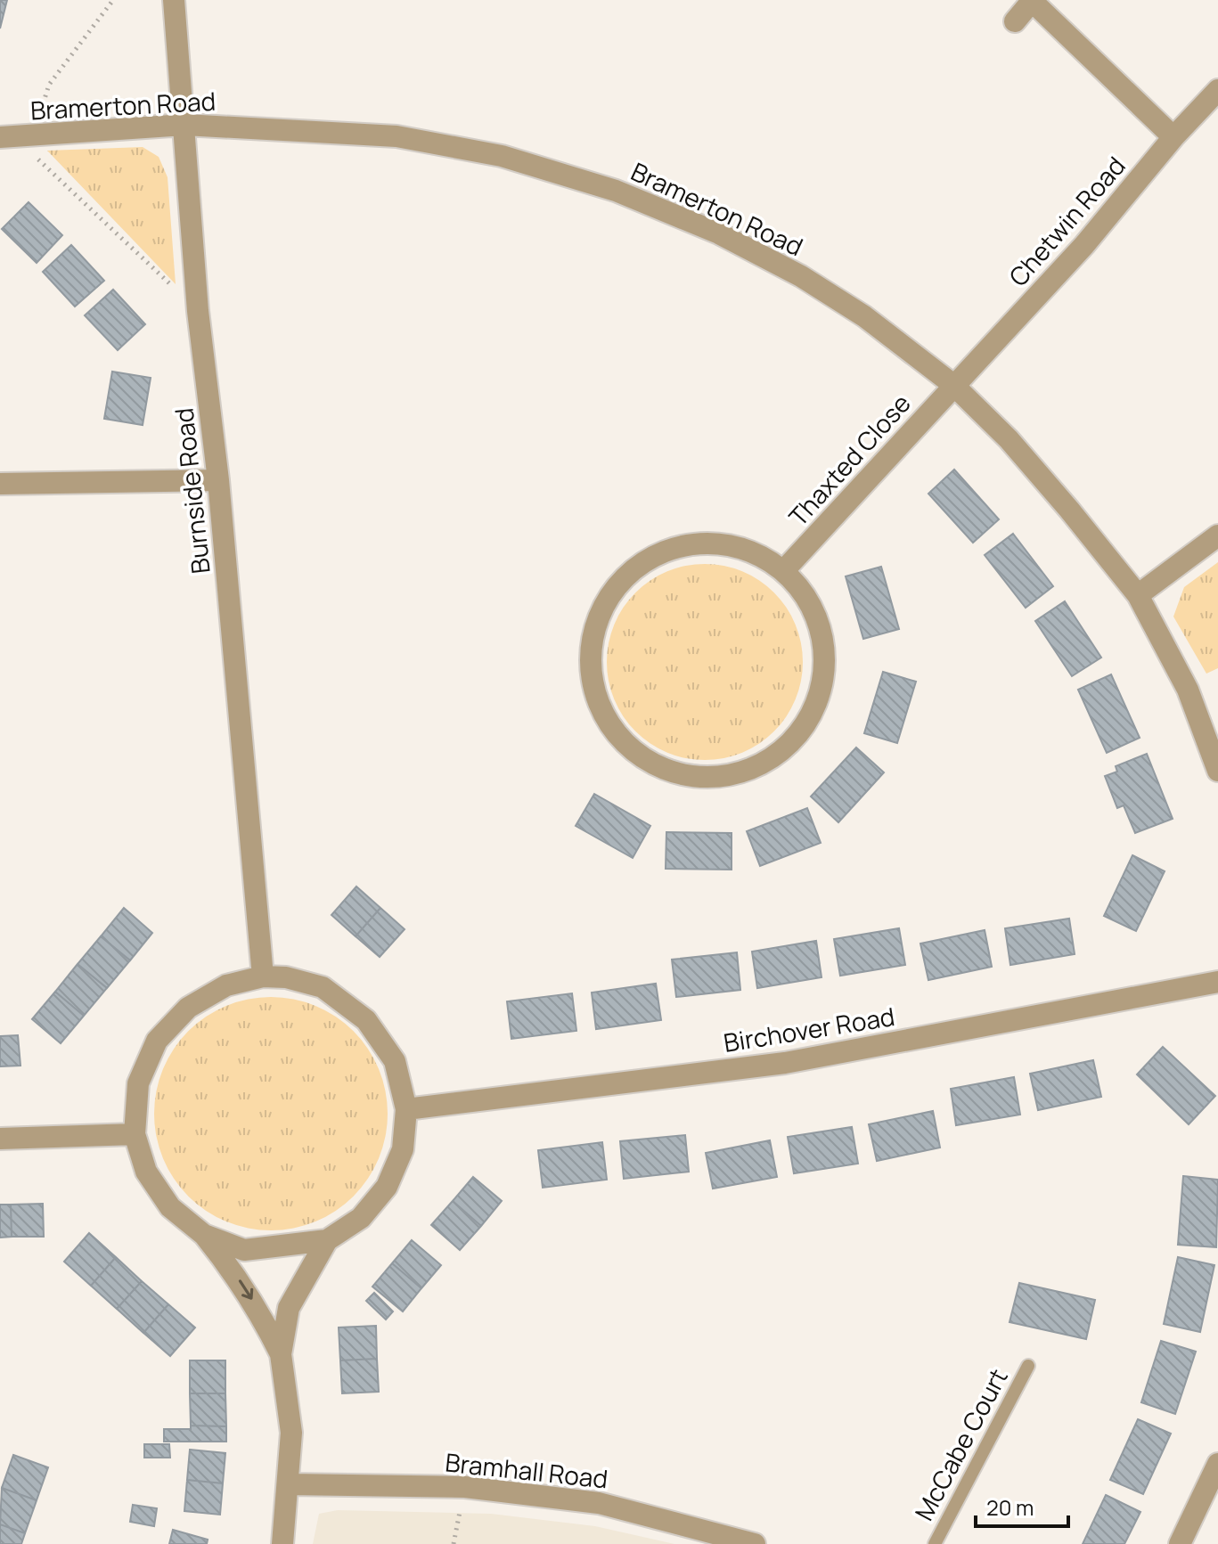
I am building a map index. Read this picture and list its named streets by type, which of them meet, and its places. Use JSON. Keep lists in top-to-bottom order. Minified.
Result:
{"streets":{"street":["Bramerton Road","Chetwin Road","Thaxted Close","Burnside Road","Birchover Road","Bramhall Road"],"lane":["McCabe Court"]},"crossings":[["Bramerton Road","Chetwin Road"],["Bramerton Road","Thaxted Close"],["Bramerton Road","Burnside Road"],["Chetwin Road","Thaxted Close"]],"scale_bar":"20 m"}
